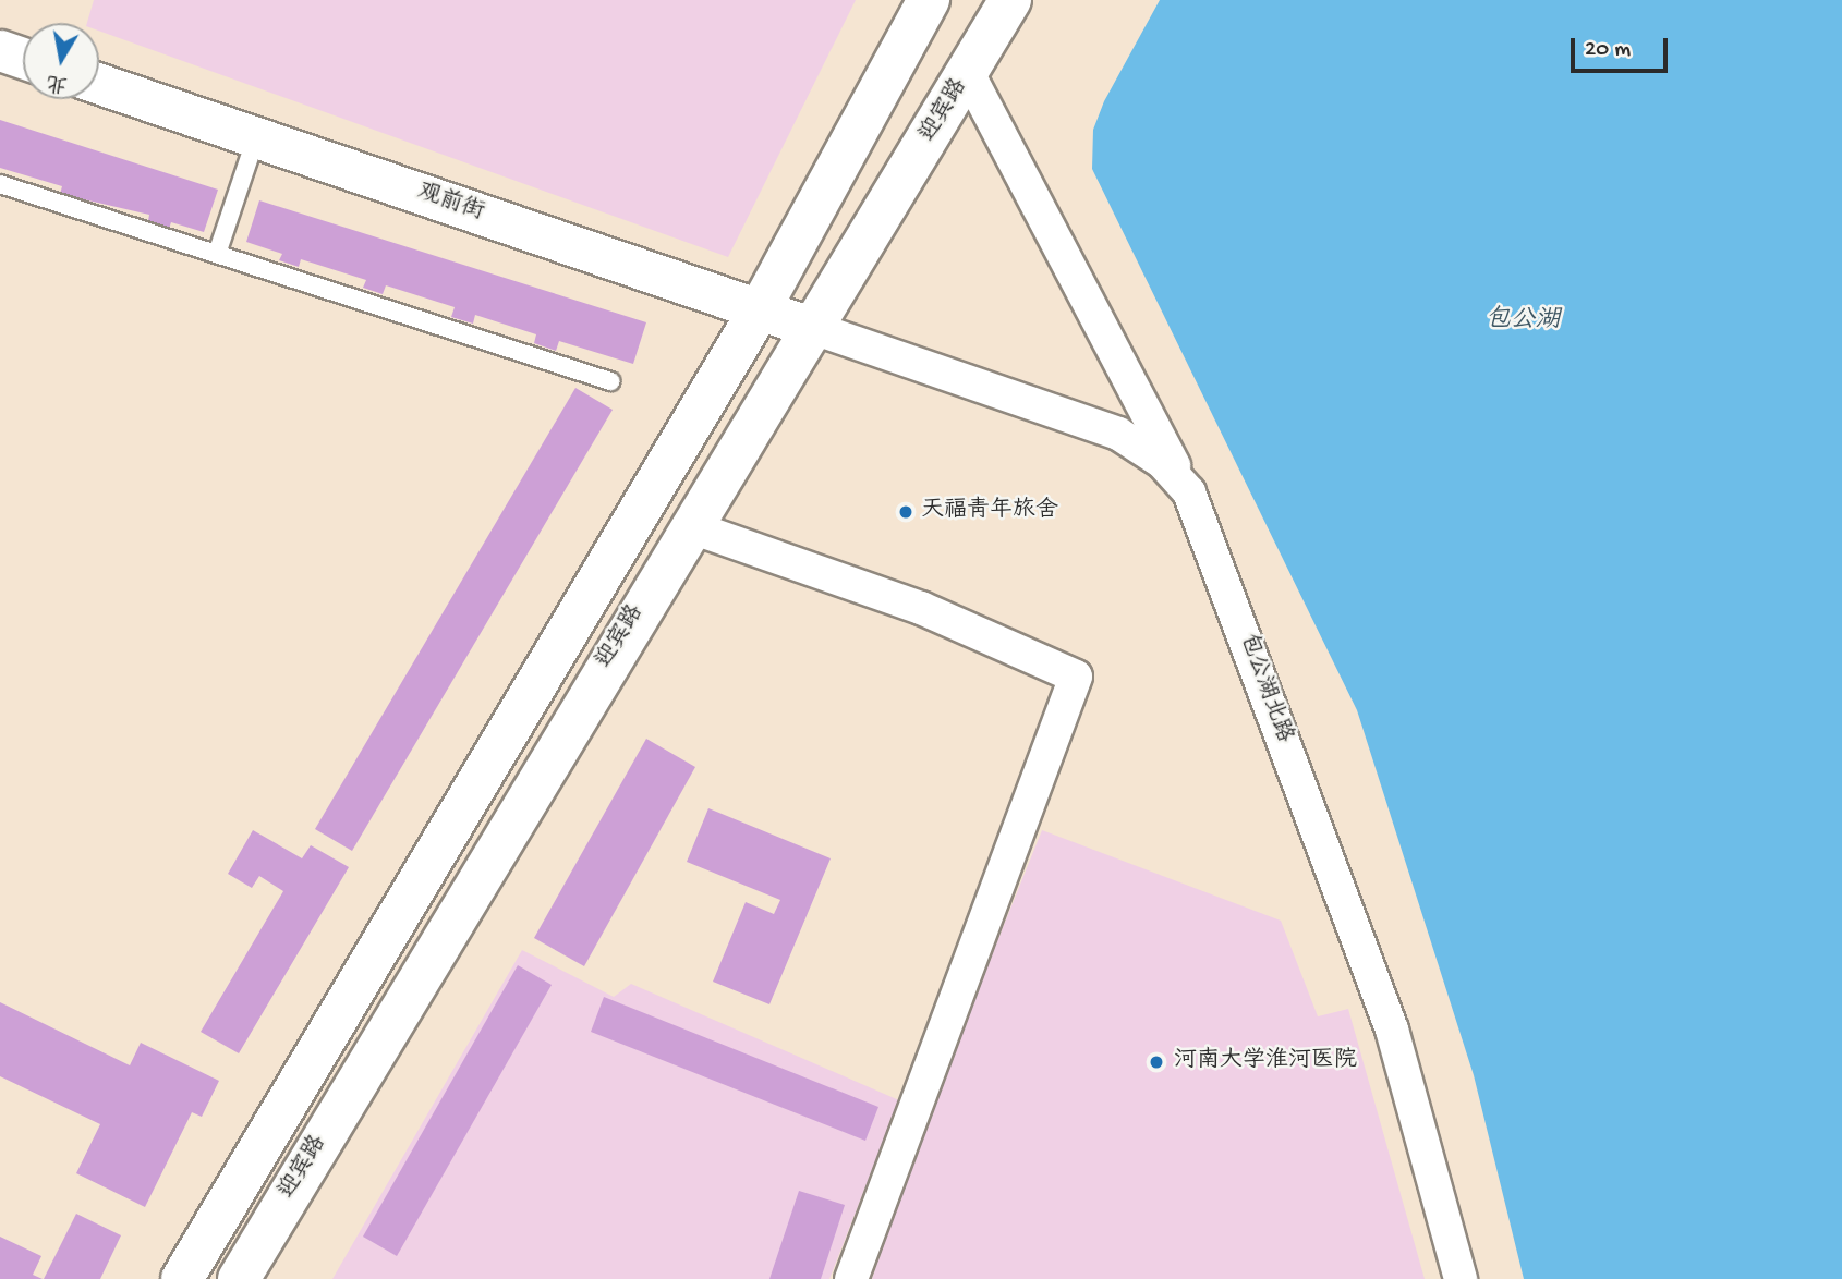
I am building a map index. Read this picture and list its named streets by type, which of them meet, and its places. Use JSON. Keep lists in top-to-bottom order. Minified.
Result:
{"streets":{"main road":["迎宾路"],"street":["观前街","包公湖北路"]},"crossings":[["迎宾路","观前街"],["迎宾路","包公湖北路"],["观前街","包公湖北路"]],"water":["包公湖"],"places":["天福青年旅舍","河南大学淮河医院"],"scale_bar":"20 m","north":"bottom"}
